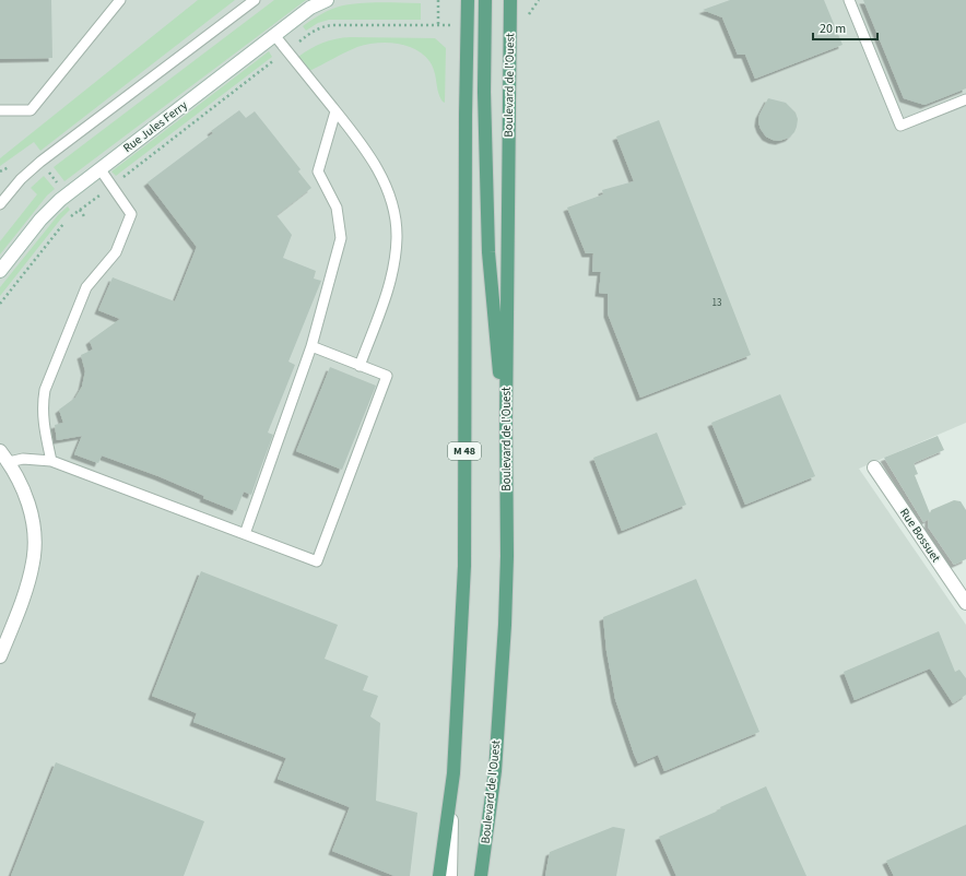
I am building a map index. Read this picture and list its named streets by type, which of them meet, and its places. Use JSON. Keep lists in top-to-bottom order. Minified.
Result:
{"streets":{"main road":["Boulevard de l'Ouest","M 48"],"street":["Rue Jules Ferry","Rue Bossuet"]},"house_numbers":["13"],"scale_bar":"20 m"}
